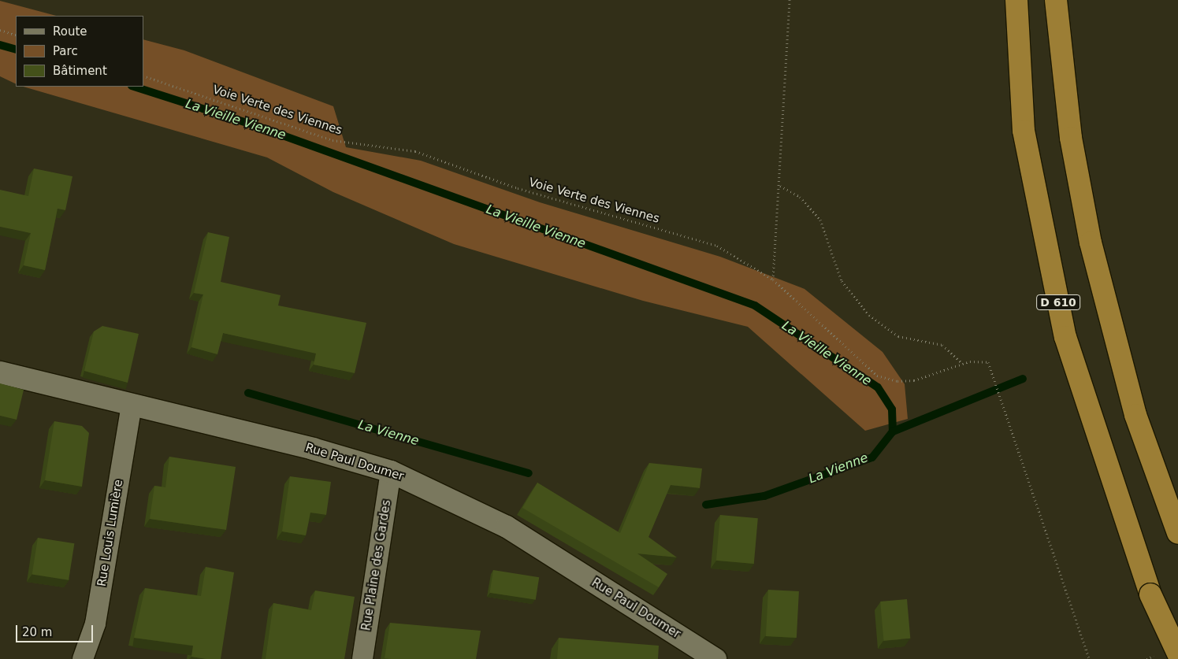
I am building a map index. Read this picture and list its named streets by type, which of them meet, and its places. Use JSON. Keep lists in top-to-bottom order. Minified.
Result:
{"streets":{"highway":["D 610"],"street":["Rue Paul Doumer","Rue Louis Lumière","Rue Plaine des Gardes"],"path":["Voie Verte des Viennes"]},"crossings":[["Rue Paul Doumer","Rue Louis Lumière"],["Rue Paul Doumer","Rue Plaine des Gardes"]],"water":["La Vieille Vienne","La Vienne"],"legend":["Route","Parc","Bâtiment"],"scale_bar":"20 m"}
